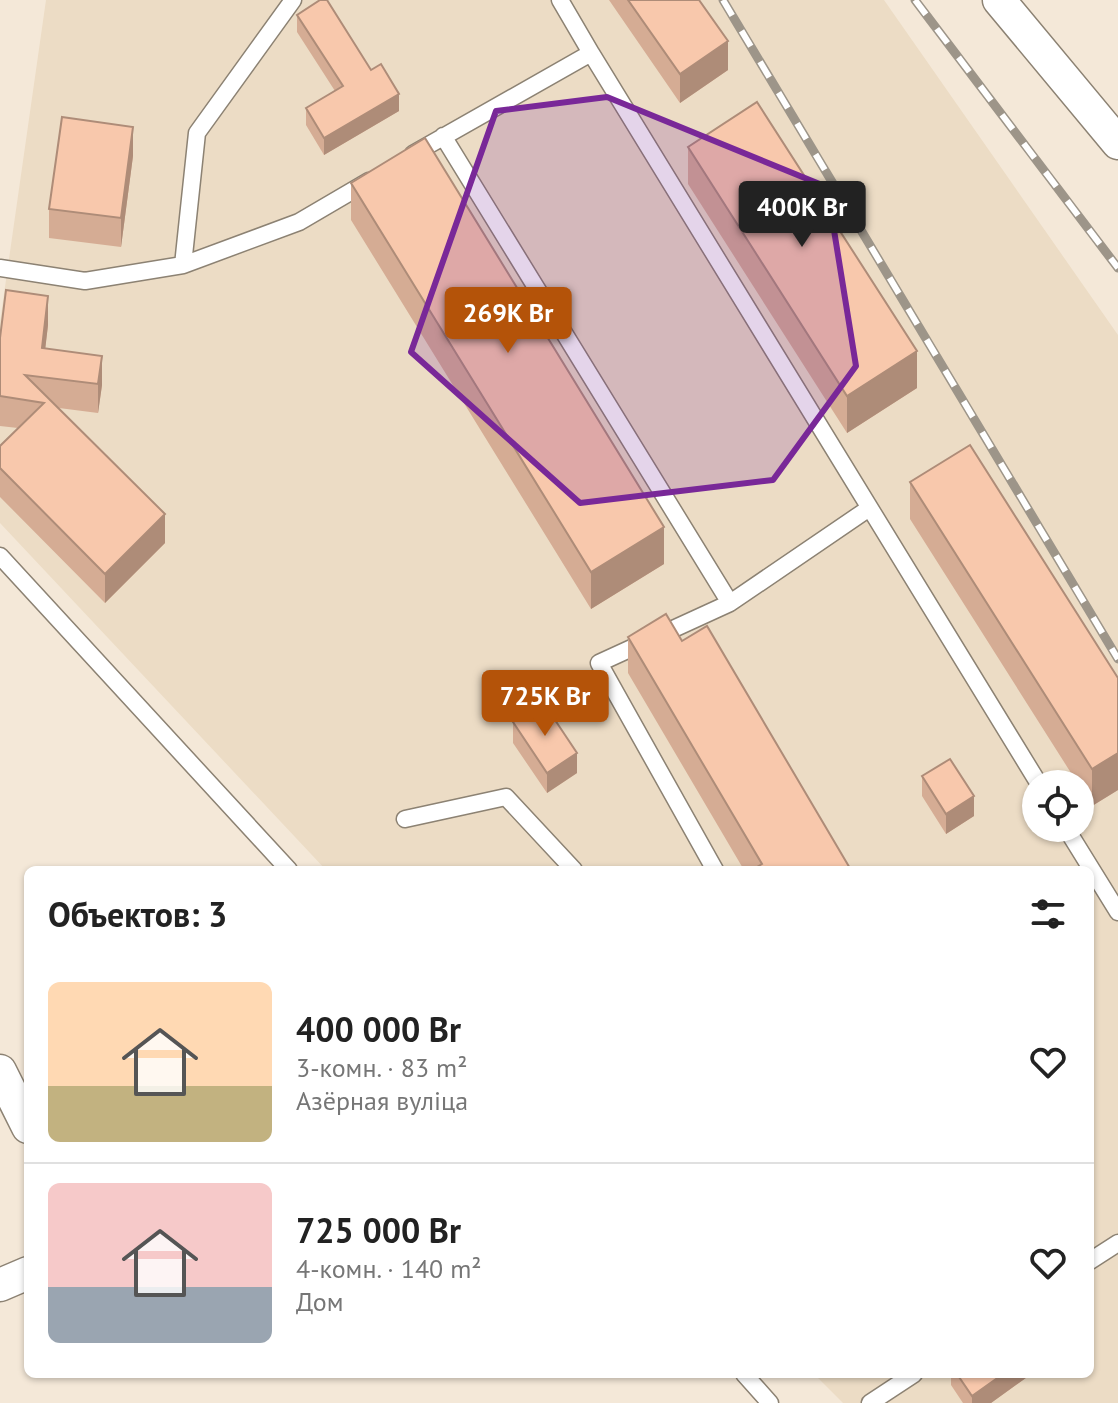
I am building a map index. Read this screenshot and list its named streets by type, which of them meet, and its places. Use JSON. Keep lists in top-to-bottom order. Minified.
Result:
{"page":{"price":["400K Br","269K Br","725K Br"],"heading":"Объектов: 3","list":[{"name":"400 000 Br","note":"3-комн. · 83 m² · Азёрная вуліца"},{"name":"725 000 Br","note":"4-комн. · 140 m² · Дом"}]}}
